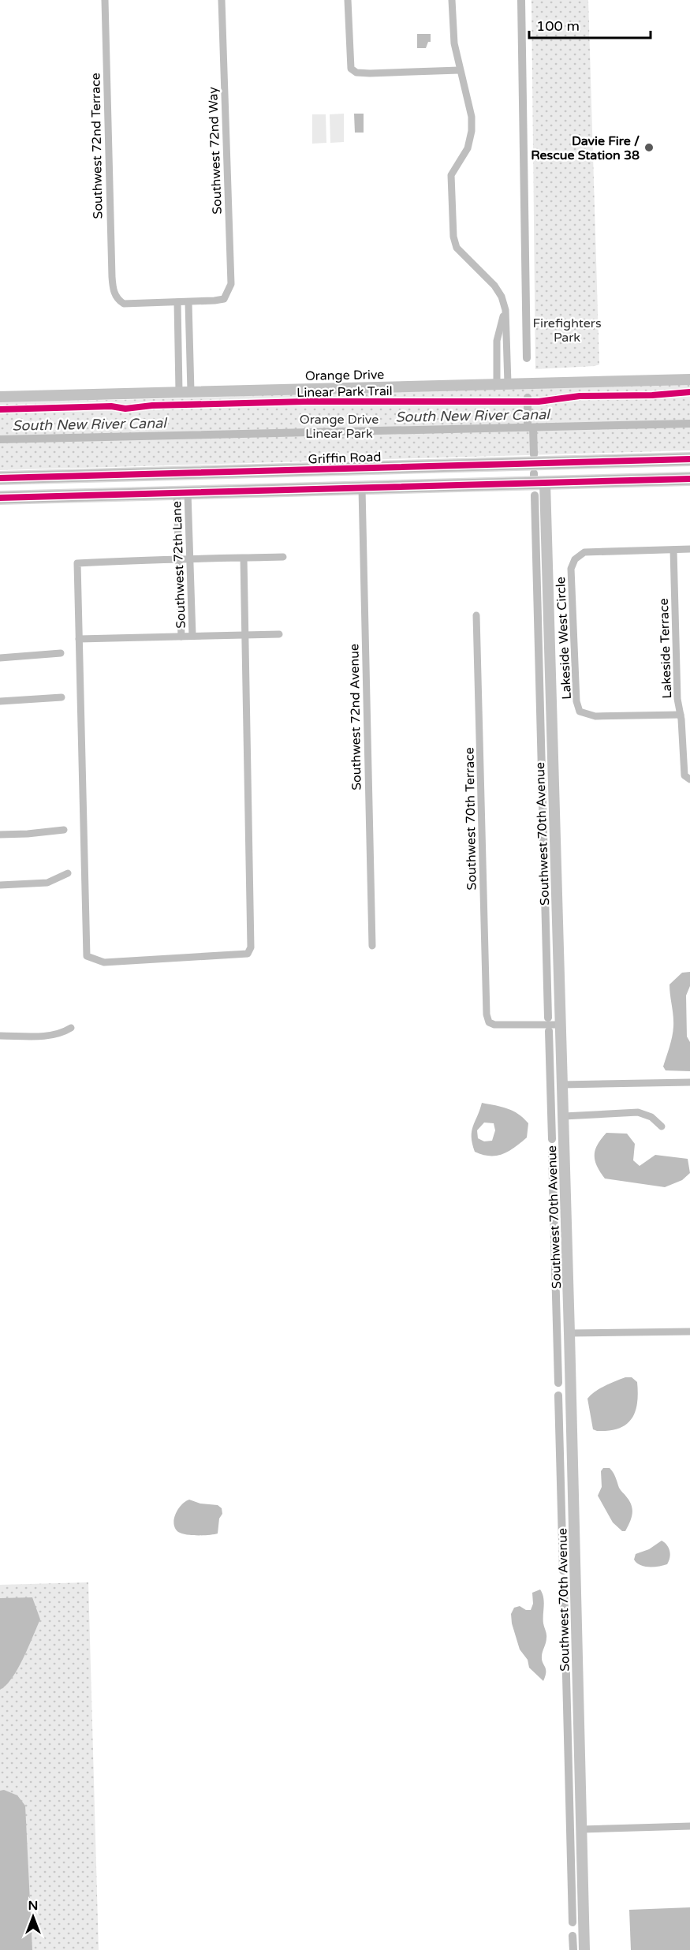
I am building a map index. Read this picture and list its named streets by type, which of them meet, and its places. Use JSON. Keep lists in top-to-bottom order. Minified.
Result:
{"streets":{"main road":["Griffin Road"],"street":["Southwest 72nd Terrace","Southwest 72nd Way","Orange Drive","Southwest 72th Lane","Lakeside West Circle","Lakeside Terrace","Southwest 72nd Avenue","Southwest 70th Terrace","Southwest 70th Avenue"],"cycle path":["Linear Park Trail"]},"crossings":[["Lakeside West Circle","Lakeside Terrace"],["Southwest 70th Terrace","Southwest 70th Avenue"]],"water":["South New River Canal"],"parks":["Firefighters Park","Orange Drive Linear Park"],"places":["Davie Fire / Rescue Station 38"],"scale_bar":"100 m","north":"top"}
